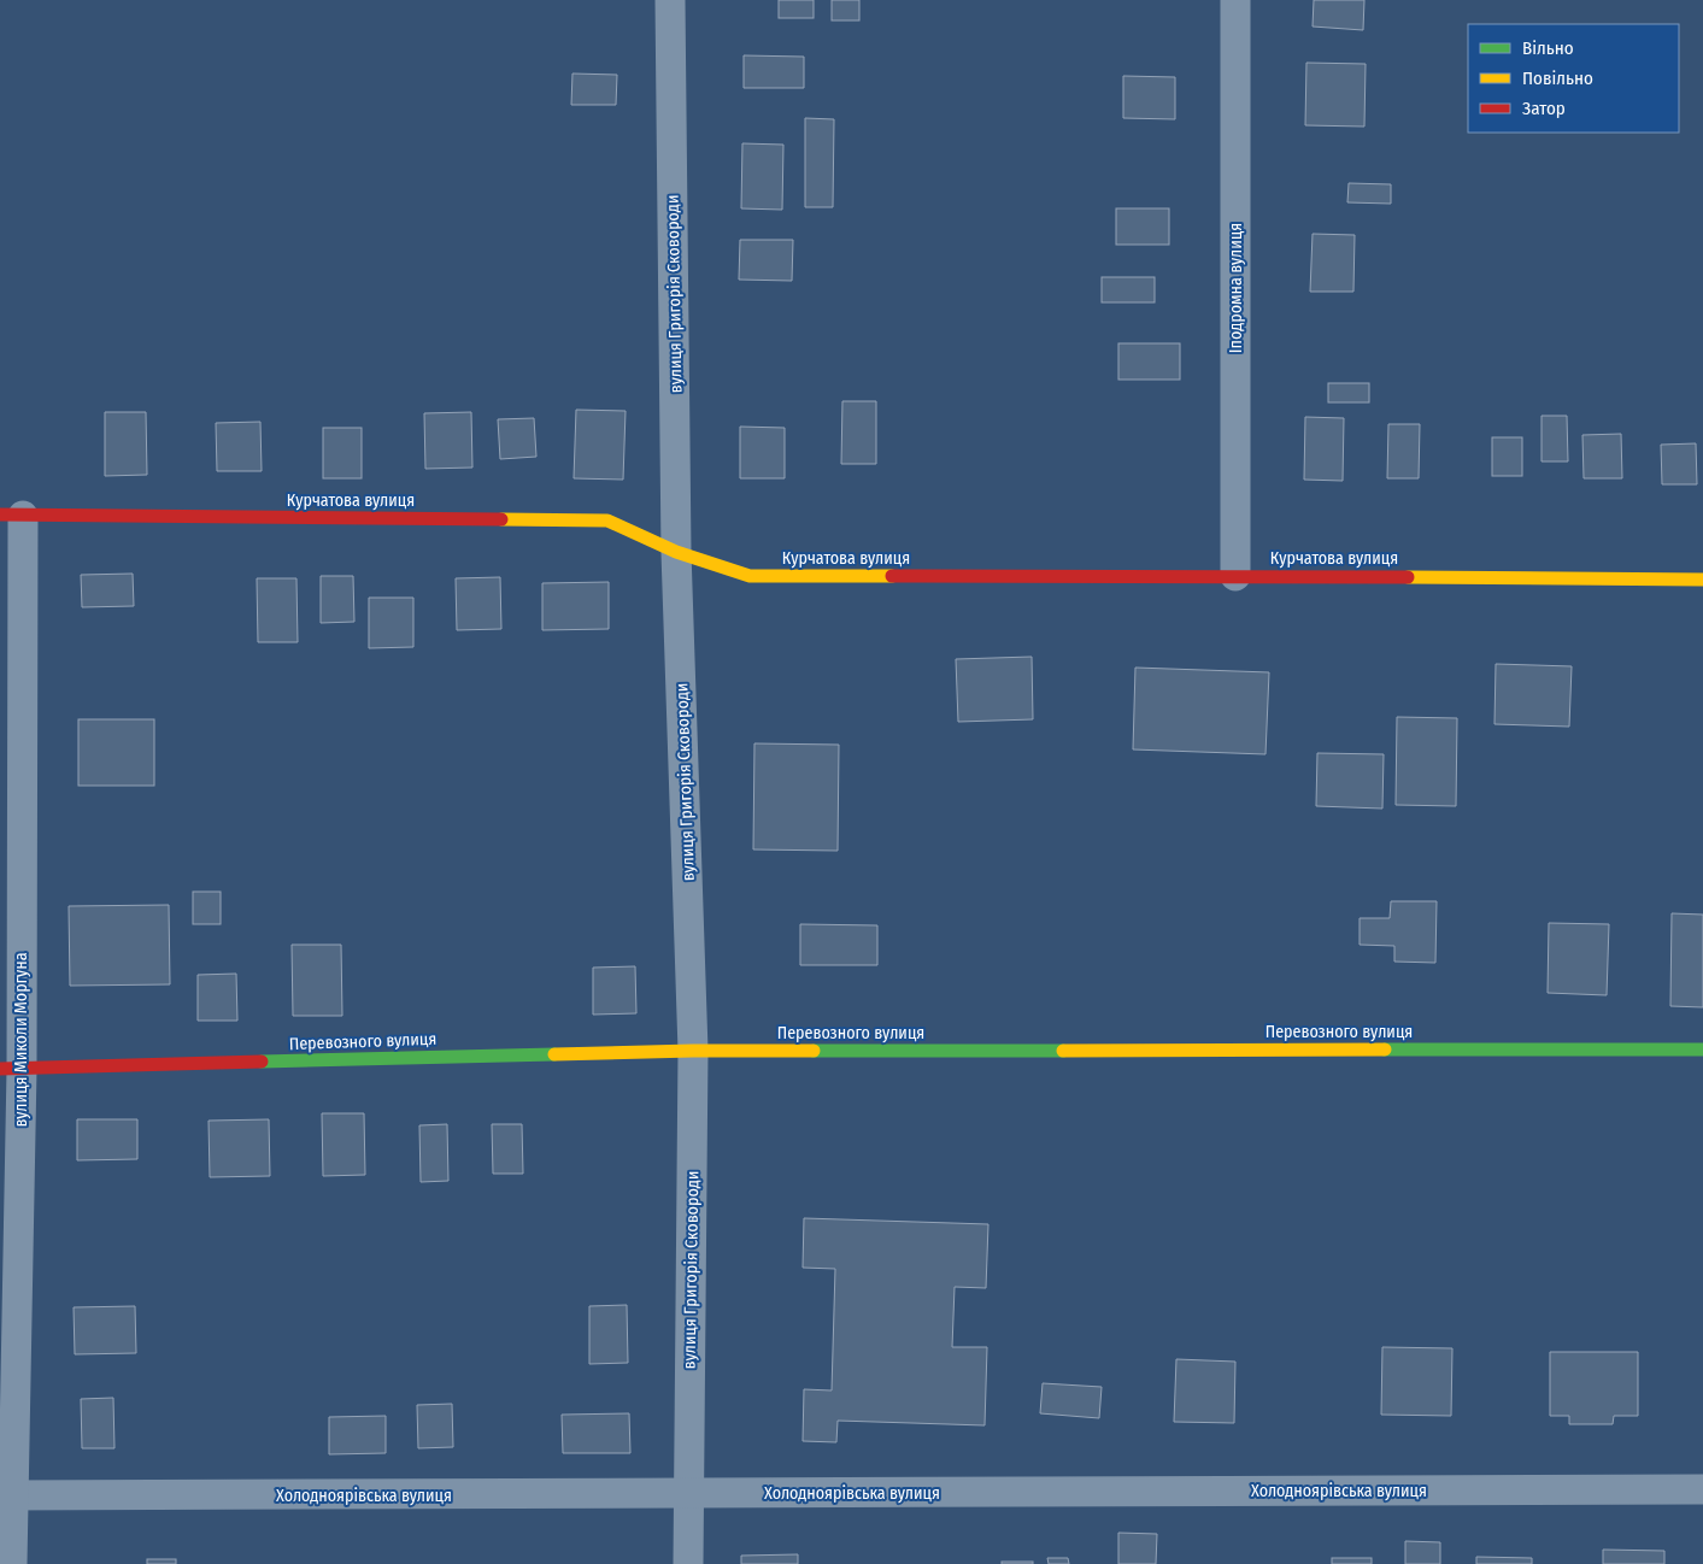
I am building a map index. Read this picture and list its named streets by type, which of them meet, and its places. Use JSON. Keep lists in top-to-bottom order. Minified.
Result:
{"streets":{"street":["Іподромна вулиця","вулиця Григорія Сковороди","Курчатова вулиця","Перевозного вулиця","вулиця Миколи Моргуна","Холодноярівська вулиця"]},"crossings":[["Іподромна вулиця","Курчатова вулиця"],["вулиця Григорія Сковороди","Курчатова вулиця"],["вулиця Григорія Сковороди","Перевозного вулиця"],["вулиця Григорія Сковороди","Холодноярівська вулиця"],["Курчатова вулиця","вулиця Миколи Моргуна"],["Перевозного вулиця","вулиця Миколи Моргуна"],["вулиця Миколи Моргуна","Холодноярівська вулиця"]],"legend":["Вільно","Повільно","Затор"]}
